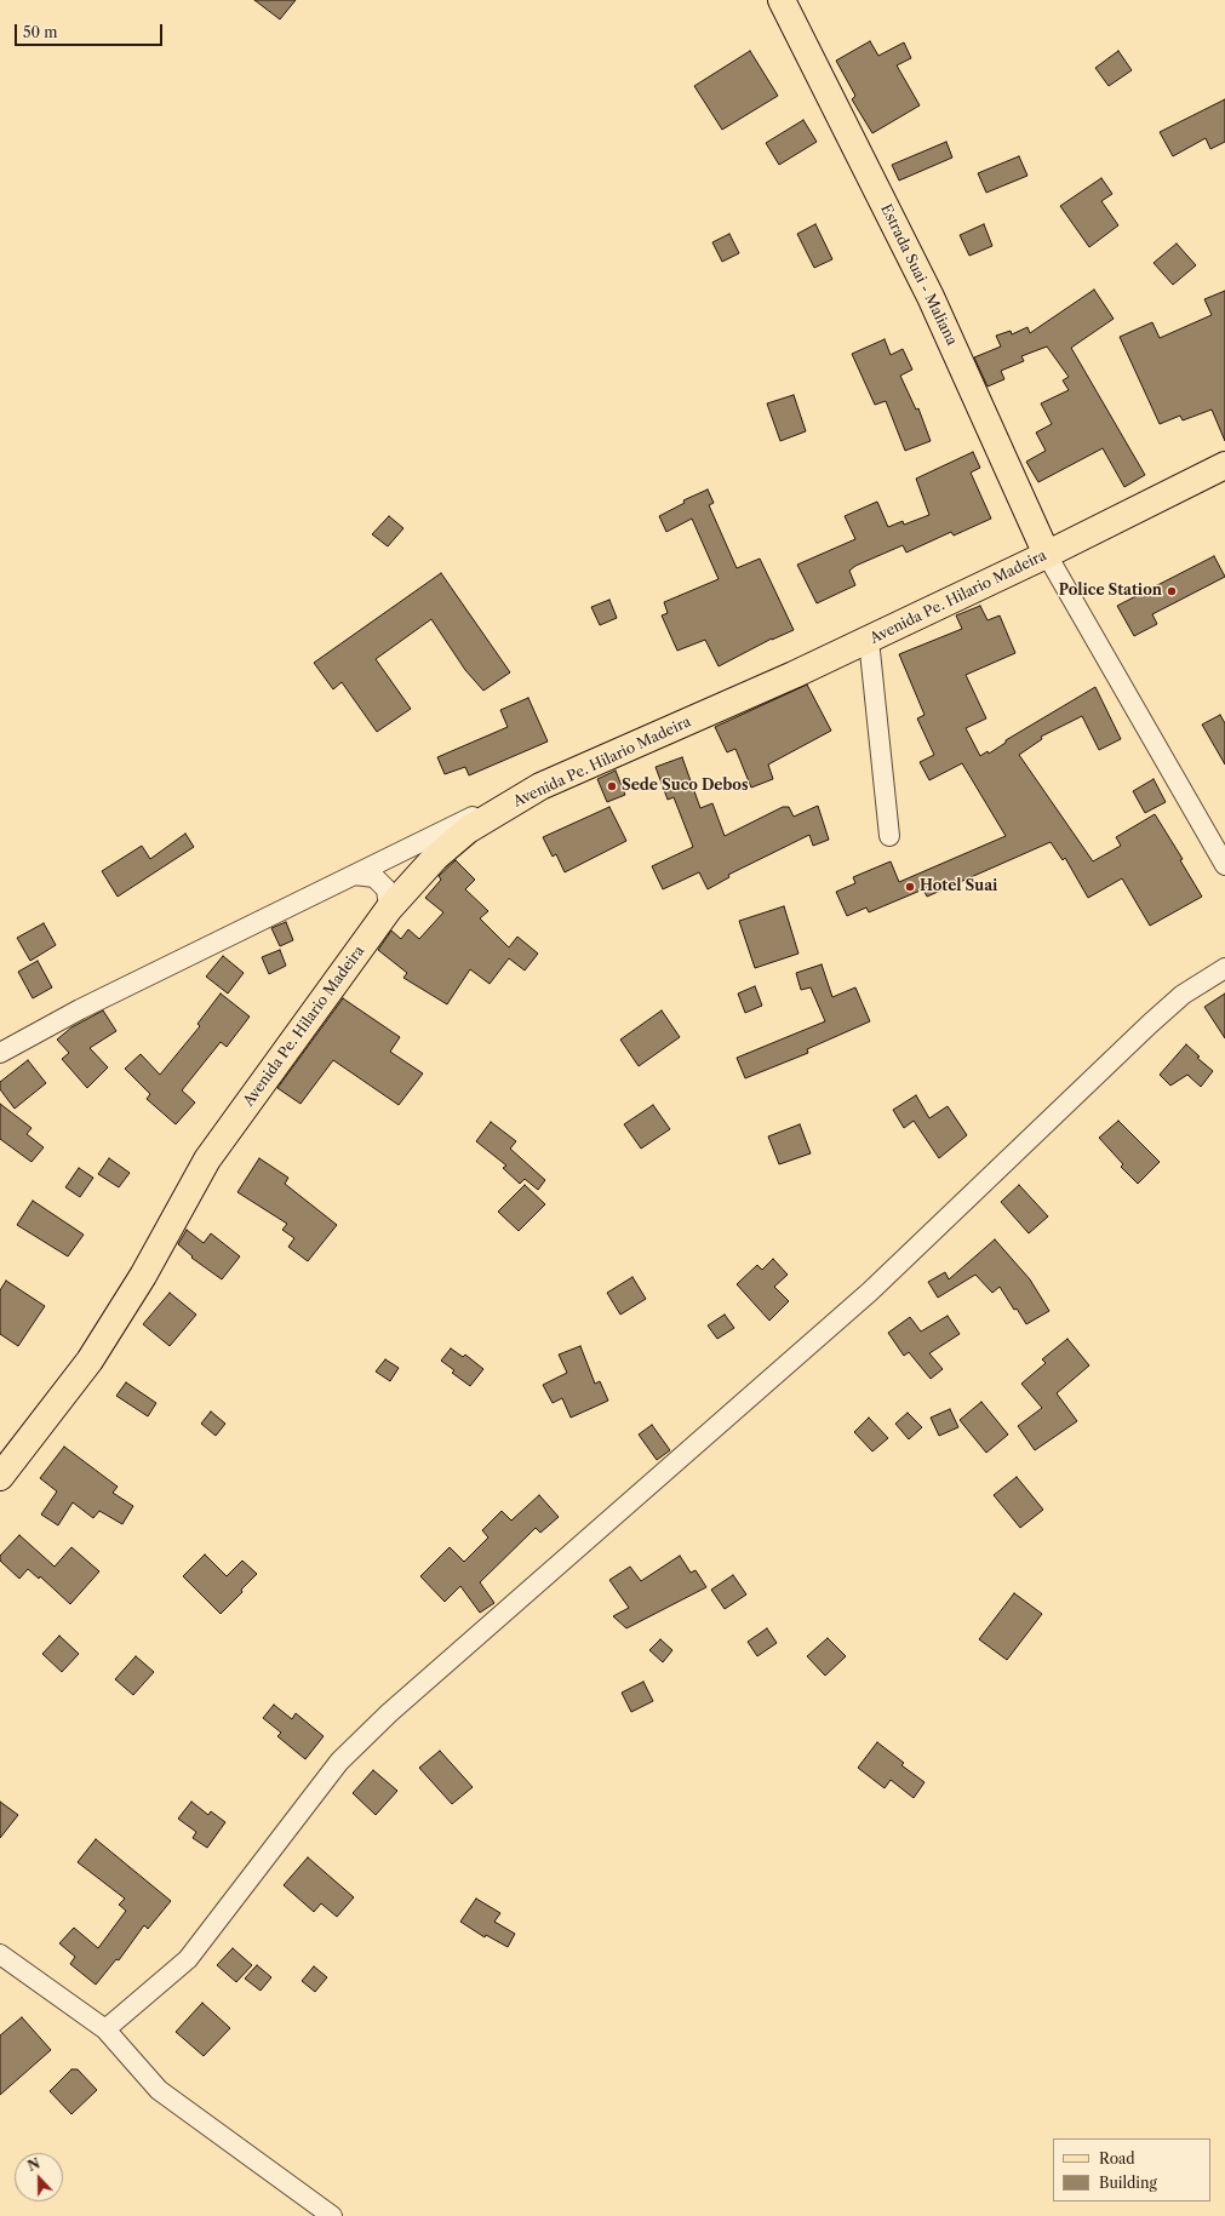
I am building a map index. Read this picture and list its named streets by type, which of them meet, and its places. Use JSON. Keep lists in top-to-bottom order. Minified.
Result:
{"streets":{"main road":["Estrada Suai - Maliana","Avenida Pe. Hilario Madeira"]},"crossings":[["Estrada Suai - Maliana","Avenida Pe. Hilario Madeira"]],"places":["Police Station","Sede Suco Debos","Hotel Suai"],"legend":["Road","Building"],"scale_bar":"50 m","north":"top"}
